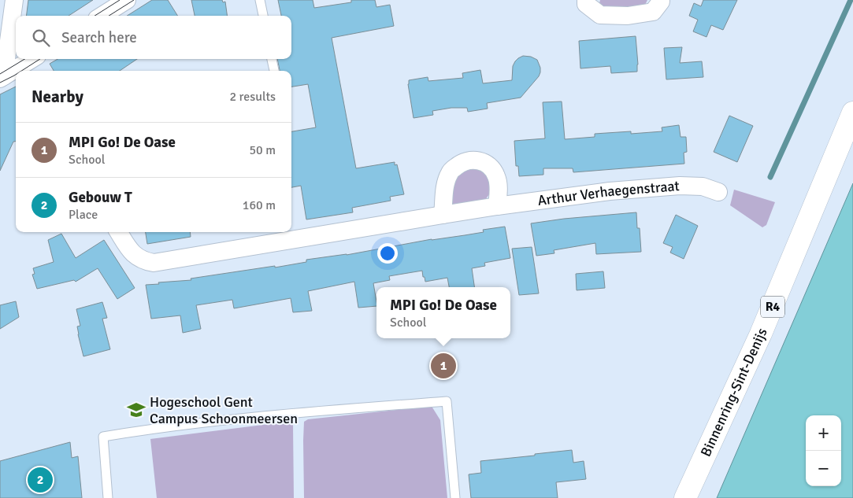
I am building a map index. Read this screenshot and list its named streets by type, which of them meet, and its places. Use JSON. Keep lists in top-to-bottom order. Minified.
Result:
{"streets":{"highway":["R4","Binnenring-Sint-Denijs"],"street":["Arthur Verhaegenstraat"]},"places":{"school or university":["Hogeschool Gent Campus Schoonmeersen"]},"page":{"search":"Search here","heading":["Nearby","2 results"],"list":[{"mark":"1","name":"MPI Go! De Oase","note":"School","value":"50 m"},{"mark":"2","name":"Gebouw T","note":"Place","value":"160 m"}],"popup":["MPI Go! De Oase","School"],"pins":["1","2"],"map_buttons":["+","−"]}}
